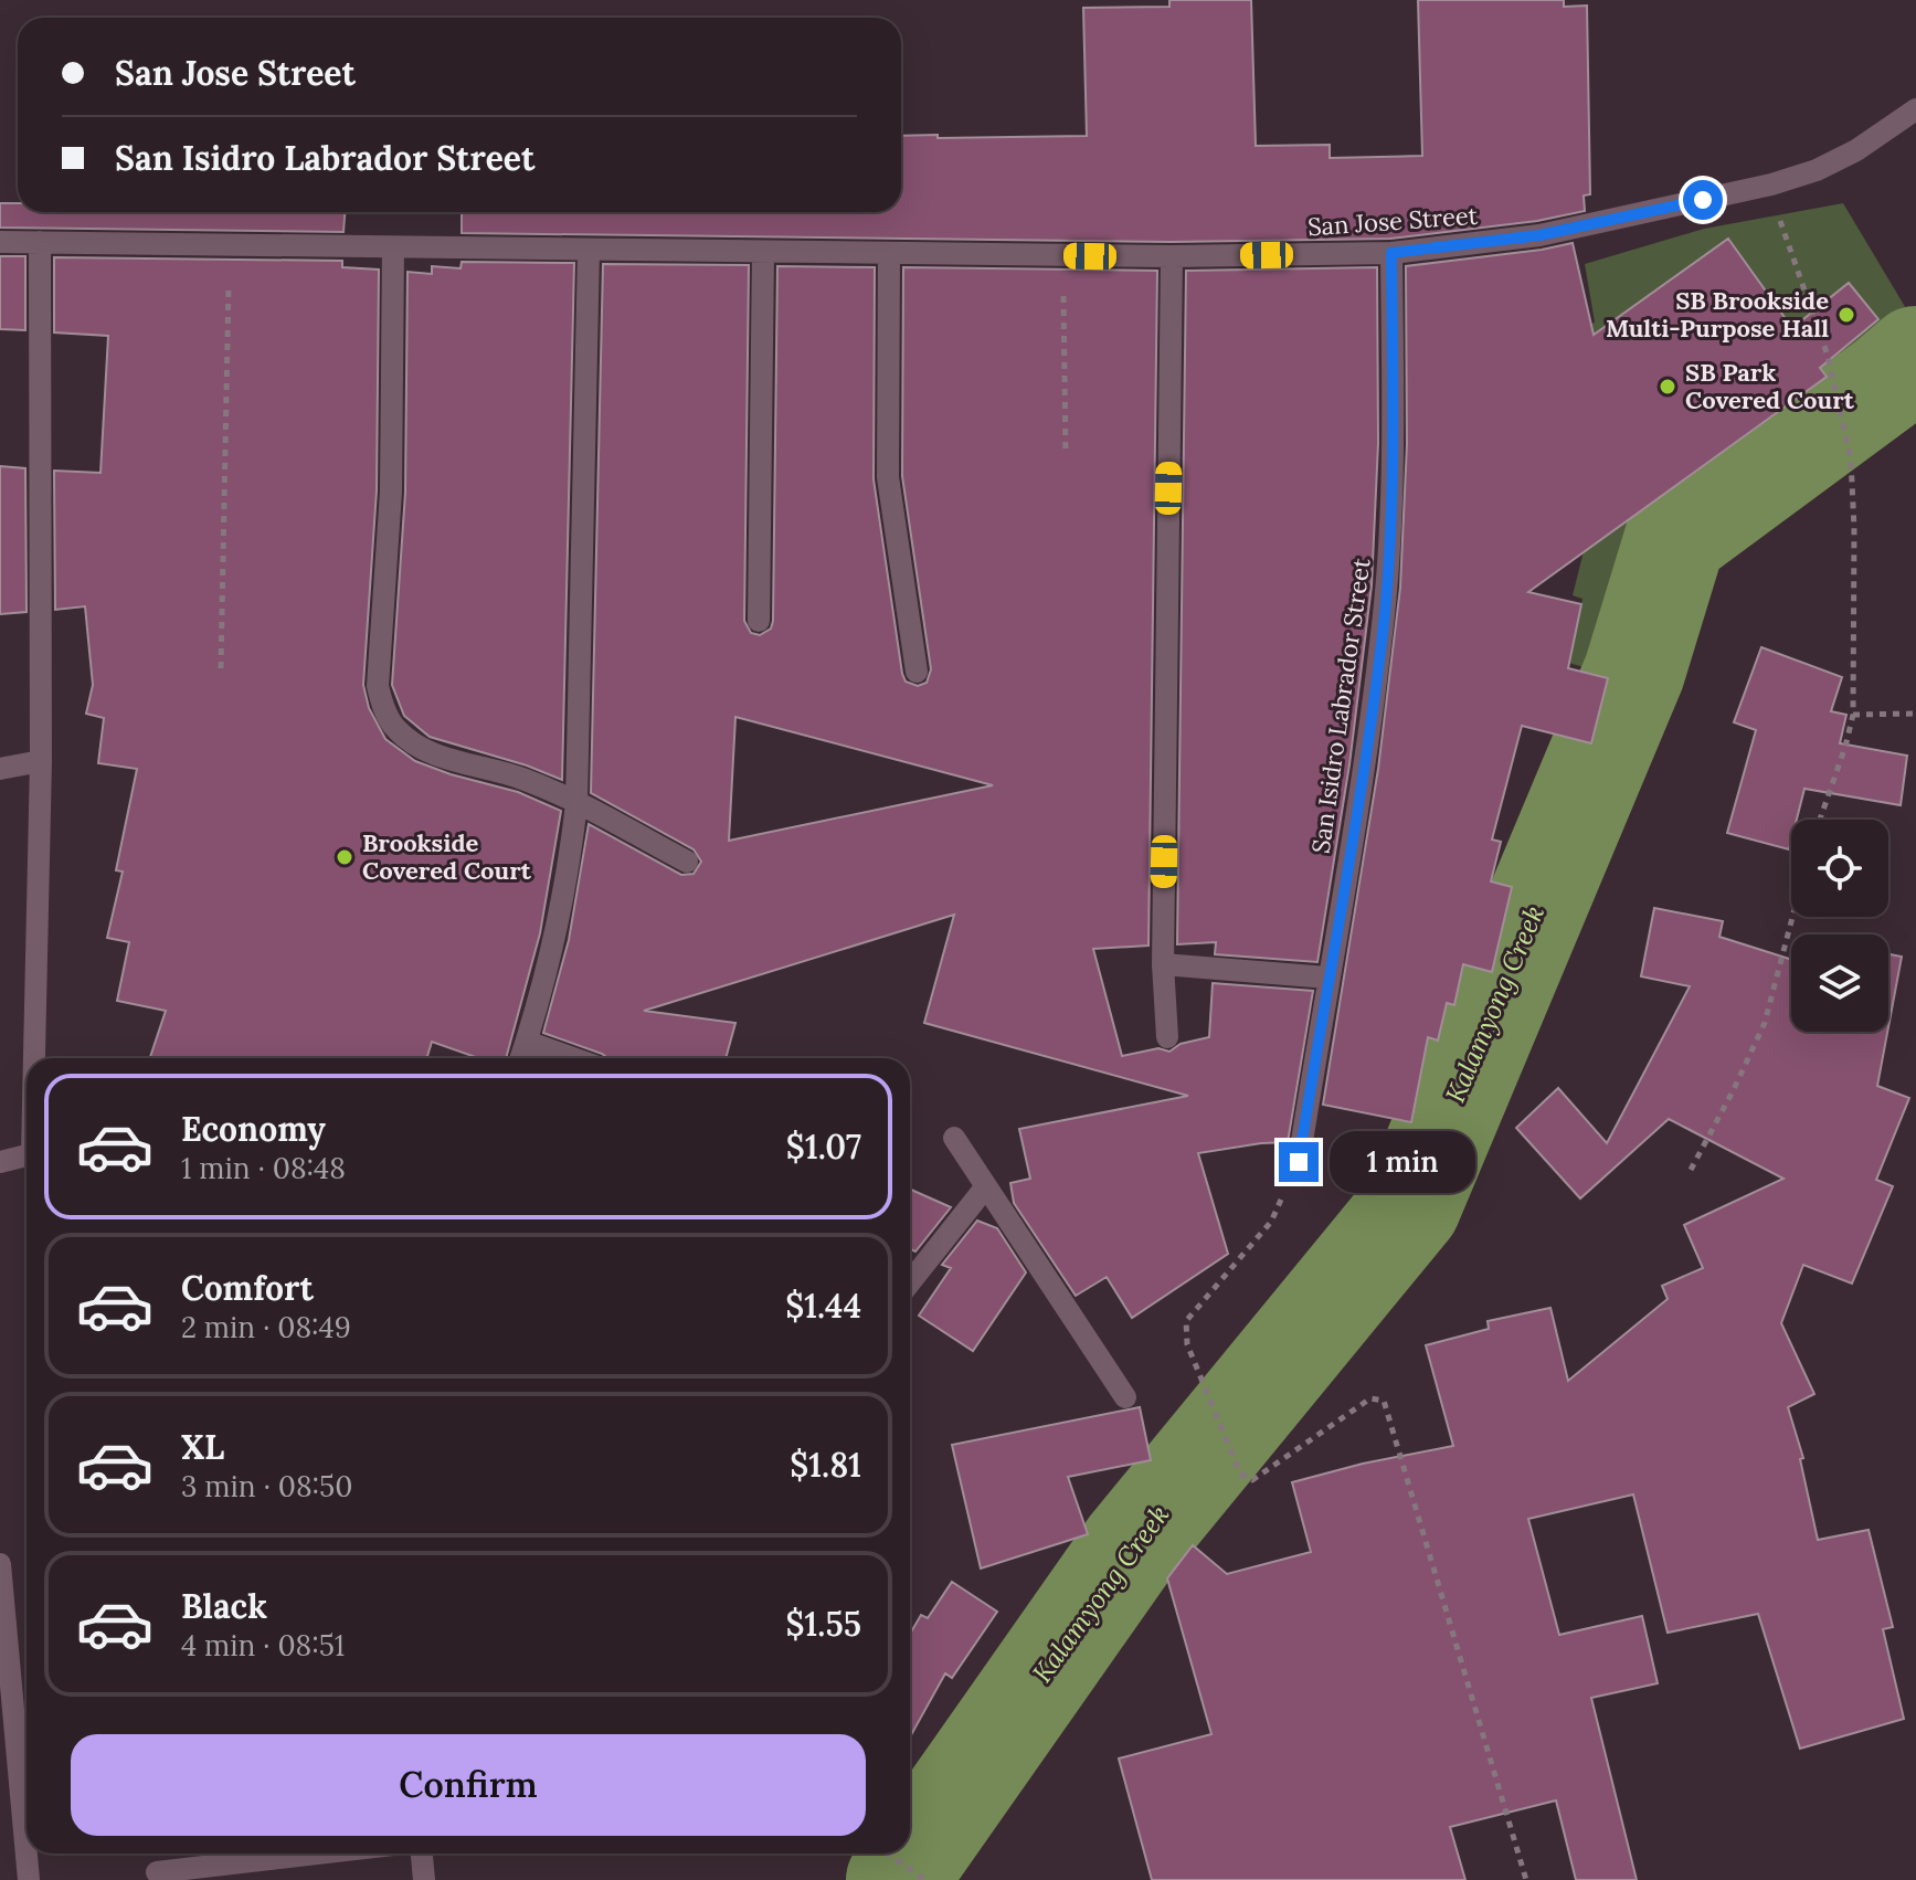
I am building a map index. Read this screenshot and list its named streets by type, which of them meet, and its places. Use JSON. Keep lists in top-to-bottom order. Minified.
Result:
{"streets":{"street":["San Jose Street","San Isidro Labrador Street"]},"crossings":[["San Jose Street","San Isidro Labrador Street"]],"water":["Kalamyong Creek"],"places":["SB Brookside Multi-Purpose Hall","SB Park Covered Court","Brookside Covered Court"],"page":{"banner":["San Jose Street","San Isidro Labrador Street"],"list":[{"name":"Economy","note":"1 min · 08:48","value":"$1.07"},{"name":"Comfort","note":"2 min · 08:49","value":"$1.44"},{"name":"XL","note":"3 min · 08:50","value":"$1.81"},{"name":"Black","note":"4 min · 08:51","value":"$1.55"}],"bubble":"1 min","buttons":"Confirm"}}
